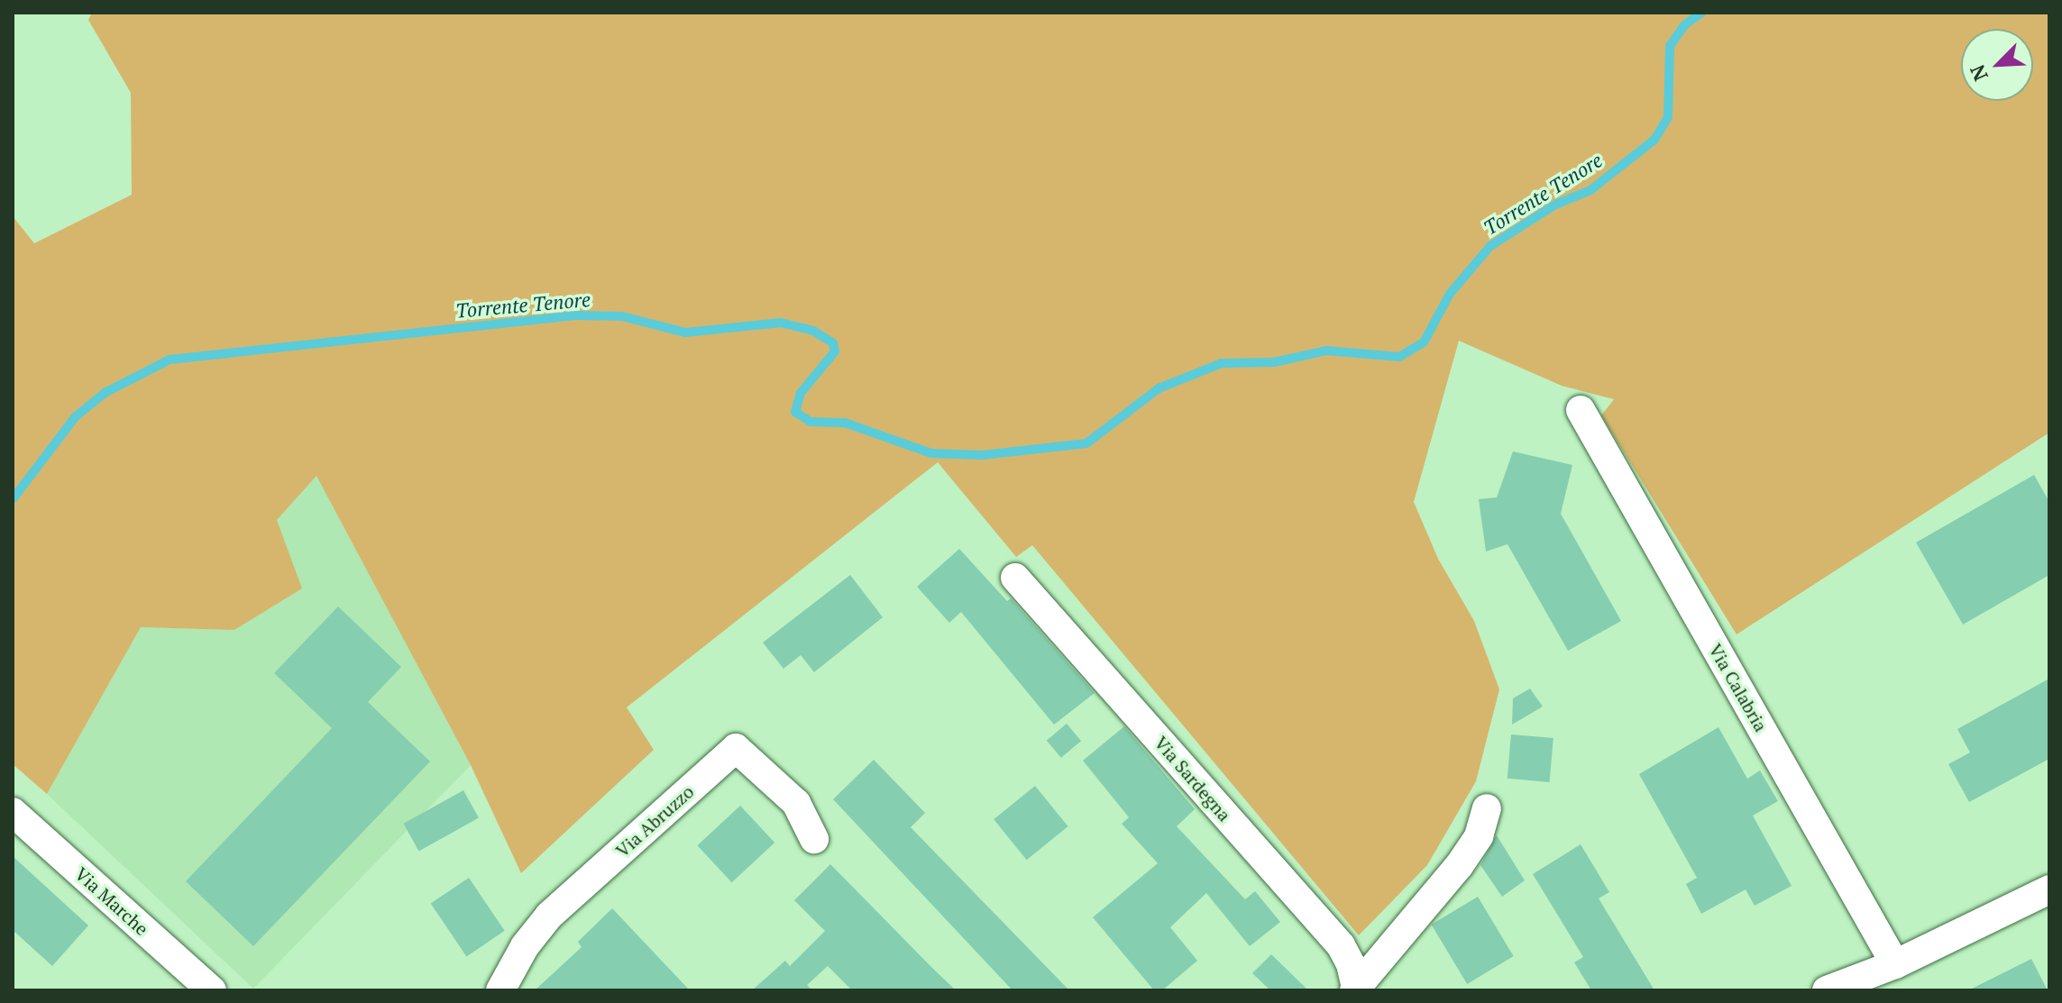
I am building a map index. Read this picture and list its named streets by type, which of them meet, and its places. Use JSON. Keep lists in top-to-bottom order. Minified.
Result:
{"streets":{"street":["Via Calabria","Via Sardegna","Via Abruzzo","Via Marche"]},"water":["Torrente Tenore"],"north":"bottom left"}
